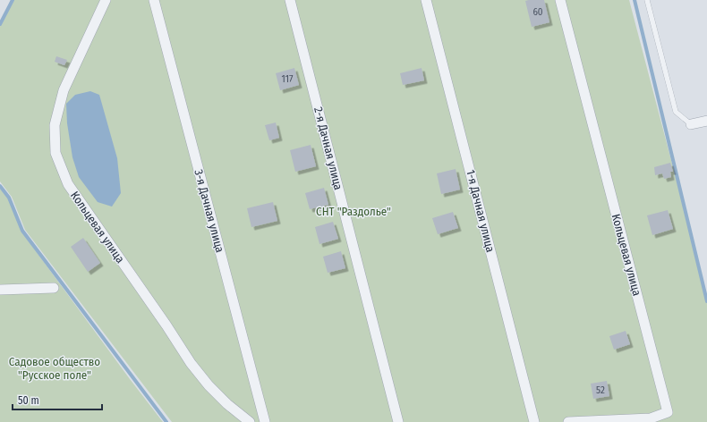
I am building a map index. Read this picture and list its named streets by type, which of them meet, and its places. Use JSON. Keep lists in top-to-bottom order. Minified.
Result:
{"streets":{"street":["2-я Дачная улица","3-я Дачная улица","1-я Дачная улица","Кольцевая улица"]},"parks":["СНТ \"Раздолье\"","Садовое общество \"Русское поле\""],"house_numbers":["60","117","52"],"scale_bar":"50 m"}
